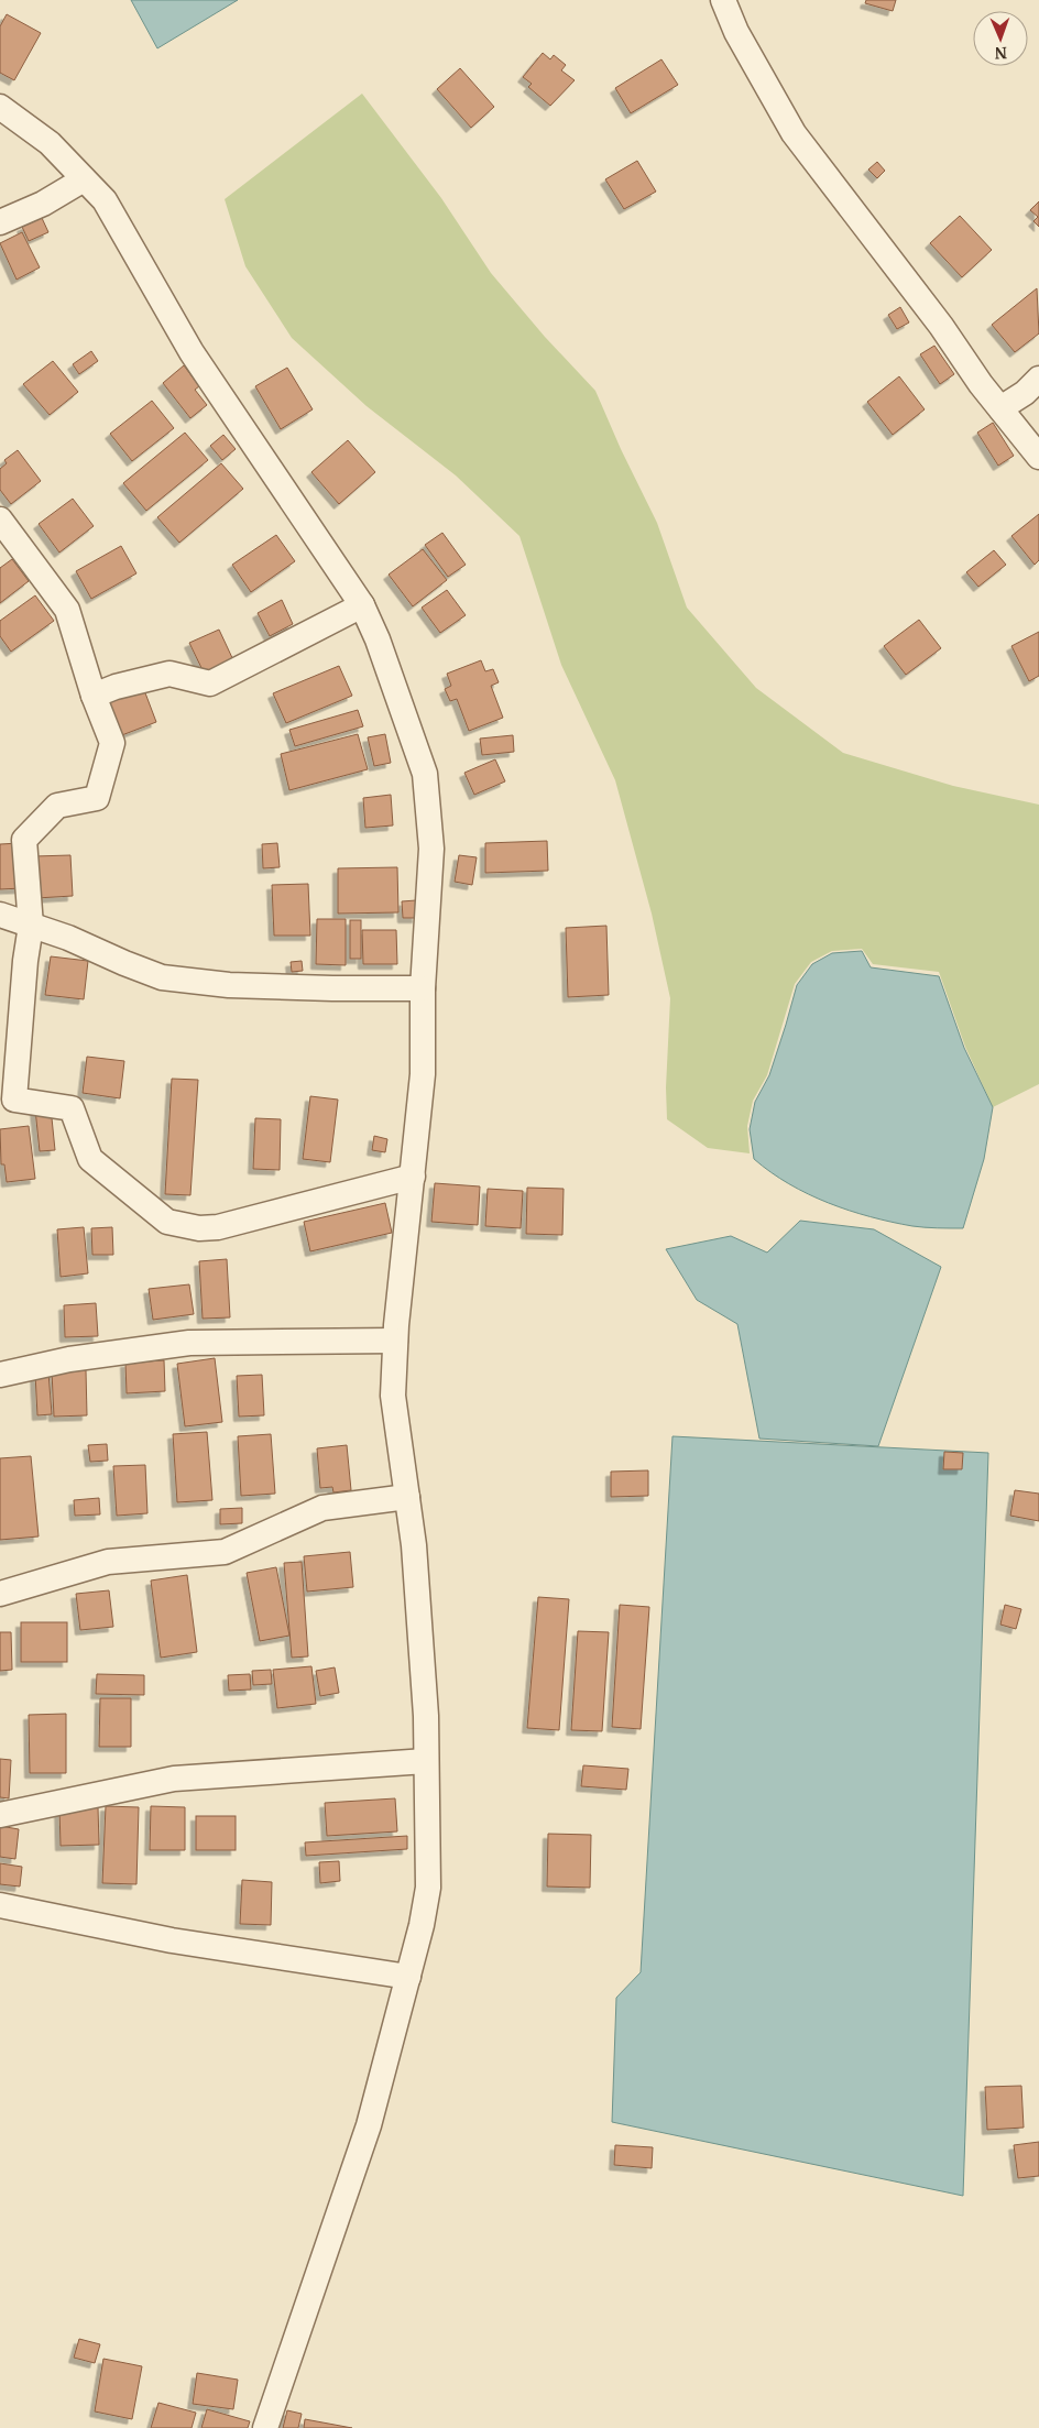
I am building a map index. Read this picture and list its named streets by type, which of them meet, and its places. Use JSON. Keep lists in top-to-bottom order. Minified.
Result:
{"north":"bottom"}
